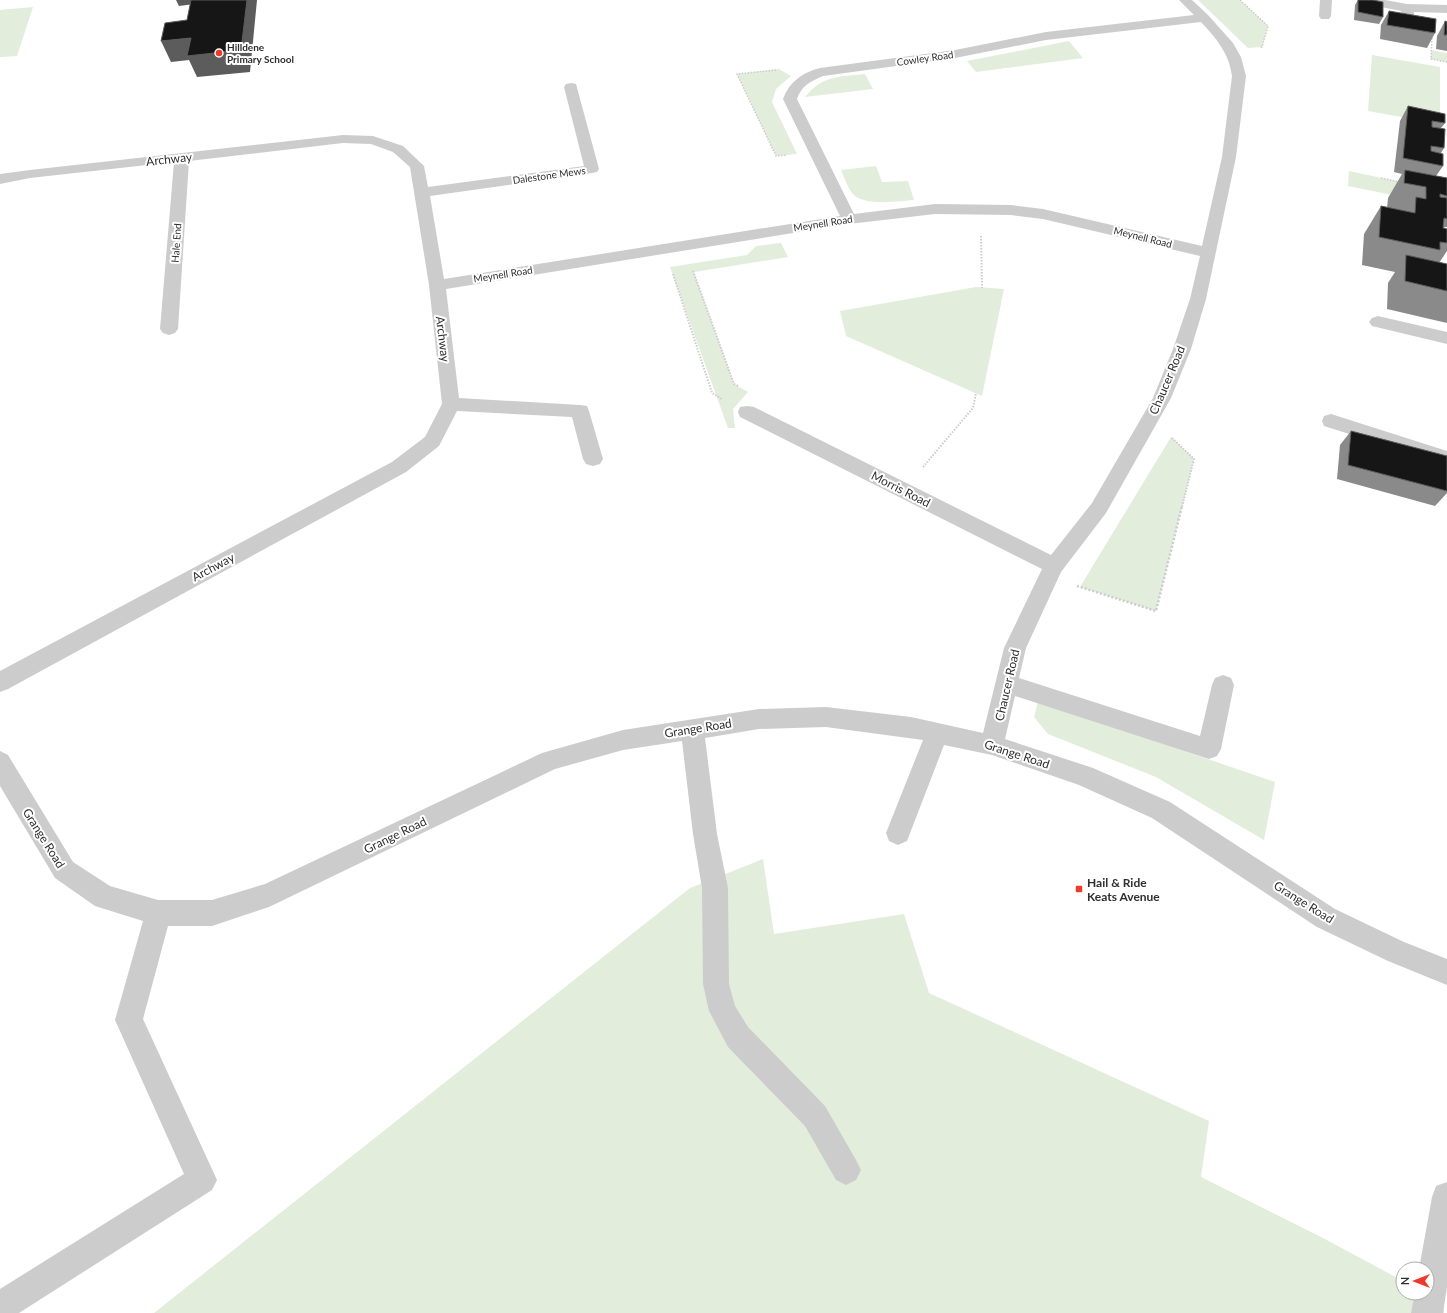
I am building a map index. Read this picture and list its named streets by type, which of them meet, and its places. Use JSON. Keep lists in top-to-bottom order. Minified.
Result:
{"streets":{"street":["Cowley Road","Archway","Dalestone Mews","Meynell Road","Hale End","Chaucer Road","Morris Road","Grange Road"]},"crossings":[["Cowley Road","Meynell Road"],["Cowley Road","Chaucer Road"],["Archway","Dalestone Mews"],["Archway","Meynell Road"],["Archway","Hale End"],["Meynell Road","Chaucer Road"],["Chaucer Road","Morris Road"],["Chaucer Road","Grange Road"]],"places":{"other":["Hilldene Primary School"],"transit":["Hail & Ride Keats Avenue"]},"north":"left"}
